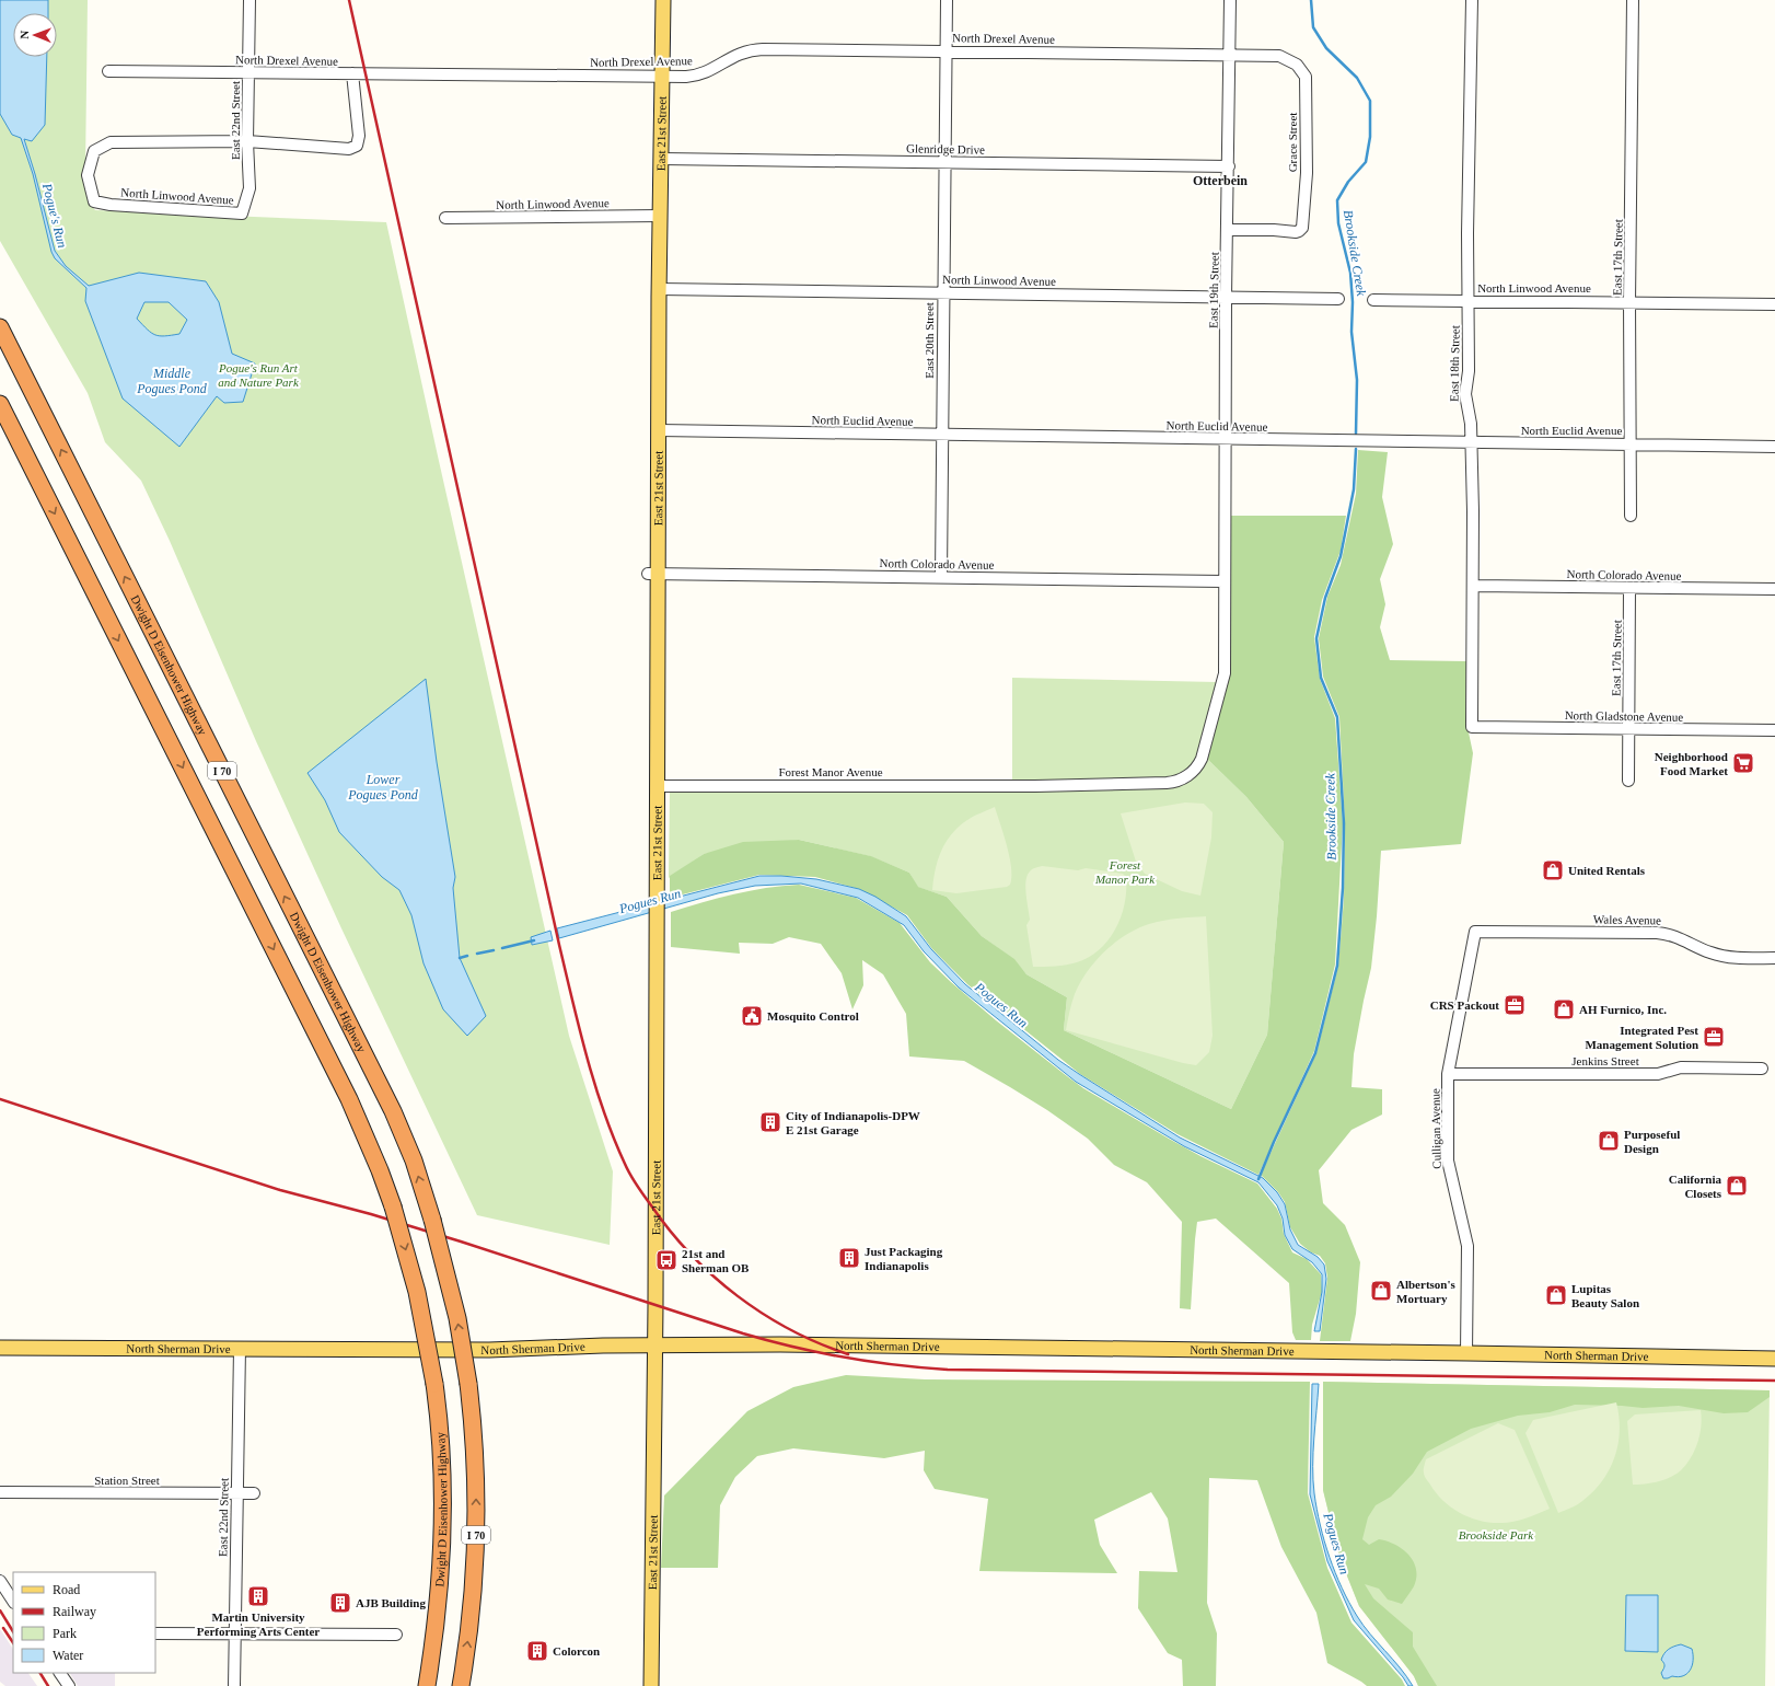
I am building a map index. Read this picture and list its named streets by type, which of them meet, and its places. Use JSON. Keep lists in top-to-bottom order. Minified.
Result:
{"streets":{"highway":["Dwight D Eisenhower Highway","I 70"],"main road":["East 21st Street","North Sherman Drive"],"street":["North Drexel Avenue","East 22nd Street","Grace Street","Glenridge Drive","North Linwood Avenue","East 17th Street","East 19th Street","East 20th Street","East 18th Street","North Euclid Avenue","North Colorado Avenue","North Gladstone Avenue","Forest Manor Avenue","Wales Avenue","Jenkins Street","Culligan Avenue","Station Street"]},"crossings":[["North Drexel Avenue","East 22nd Street"],["North Drexel Avenue","East 21st Street"],["North Drexel Avenue","Grace Street"],["North Drexel Avenue","East 19th Street"],["North Drexel Avenue","East 20th Street"],["East 22nd Street","North Linwood Avenue"],["East 22nd Street","North Sherman Drive"],["East 22nd Street","Station Street"],["East 21st Street","Glenridge Drive"],["East 21st Street","North Linwood Avenue"],["East 21st Street","North Euclid Avenue"],["East 21st Street","North Colorado Avenue"],["East 21st Street","Forest Manor Avenue"],["East 21st Street","North Sherman Drive"],["Grace Street","East 19th Street"],["Glenridge Drive","East 19th Street"],["Glenridge Drive","East 20th Street"],["North Linwood Avenue","East 17th Street"],["North Linwood Avenue","East 19th Street"],["North Linwood Avenue","East 20th Street"],["North Linwood Avenue","East 18th Street"],["East 17th Street","North Euclid Avenue"],["East 17th Street","North Colorado Avenue"],["East 17th Street","North Gladstone Avenue"],["East 19th Street","North Euclid Avenue"],["East 19th Street","North Colorado Avenue"],["East 19th Street","Forest Manor Avenue"],["East 20th Street","North Euclid Avenue"],["East 20th Street","North Colorado Avenue"],["East 18th Street","North Euclid Avenue"],["East 18th Street","North Colorado Avenue"],["East 18th Street","North Gladstone Avenue"],["North Colorado Avenue","Forest Manor Avenue"],["Wales Avenue","Culligan Avenue"],["Jenkins Street","Culligan Avenue"],["Culligan Avenue","North Sherman Drive"]],"districts":["Otterbein"],"water":["Pogue's Run","Brookside Creek","Middle Pogues Pond","Lower Pogues Pond","Pogues Run"],"parks":["Pogue's Run Art and Nature Park","Forest Manor Park","Brookside Park"],"places":{"supermarket":["Neighborhood Food Market"],"shop":["United Rentals","AH Furnico, Inc.","Purposeful Design","California Closets","Albertson's Mortuary","Lupitas Beauty Salon"],"office":["CRS Packout","Integrated Pest Management Solution"],"public building":["Mosquito Control"],"building":["City of Indianapolis-DPW E 21st Garage","Just Packaging Indianapolis","Martin University Performing Arts Center","AJB Building","Colorcon"],"bus stop":["21st and Sherman OB"]},"legend":["Road","Railway","Park","Water"],"north":"left"}
